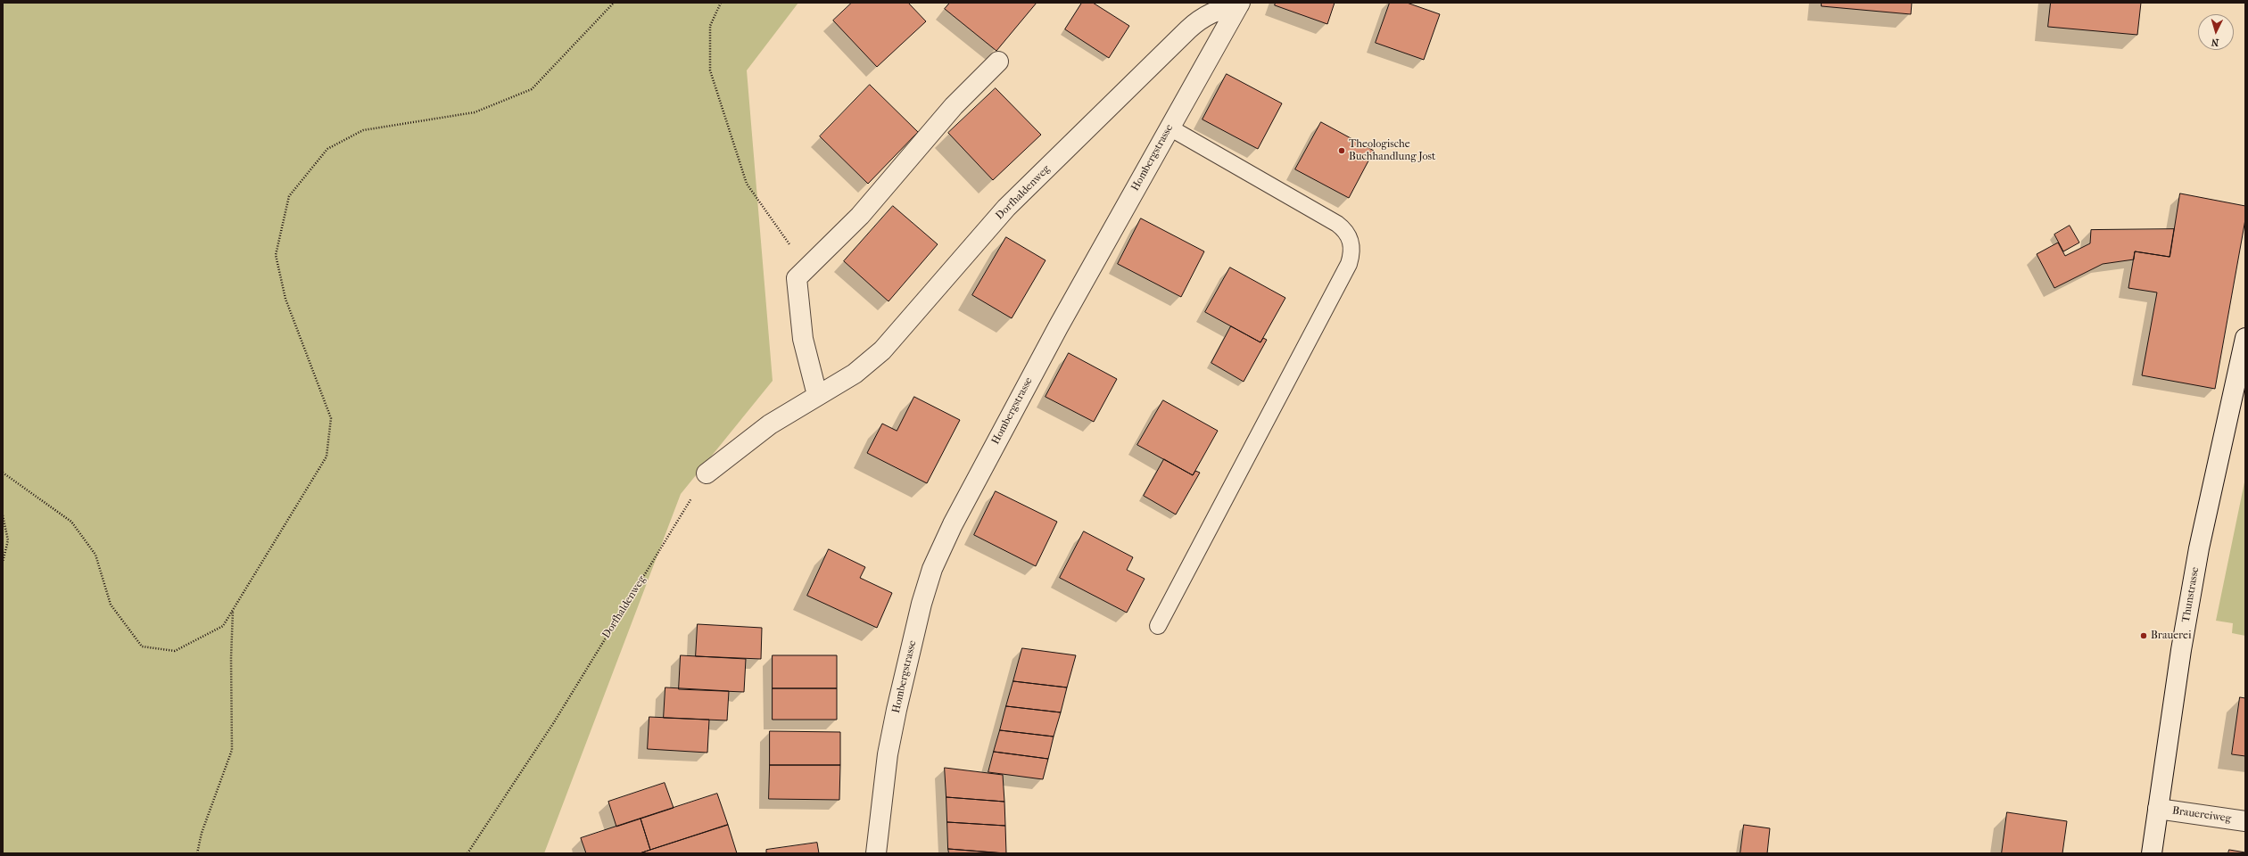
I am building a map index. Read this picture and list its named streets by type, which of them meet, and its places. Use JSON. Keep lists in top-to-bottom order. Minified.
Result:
{"streets":{"street":["Hombergstrasse","Dorfhaldenweg","Thunstrasse","Brauereiweg"]},"crossings":[["Hombergstrasse","Dorfhaldenweg"],["Thunstrasse","Brauereiweg"]],"places":["Theologische Buchhandlung Jost","Brauerei"],"north":"bottom"}
